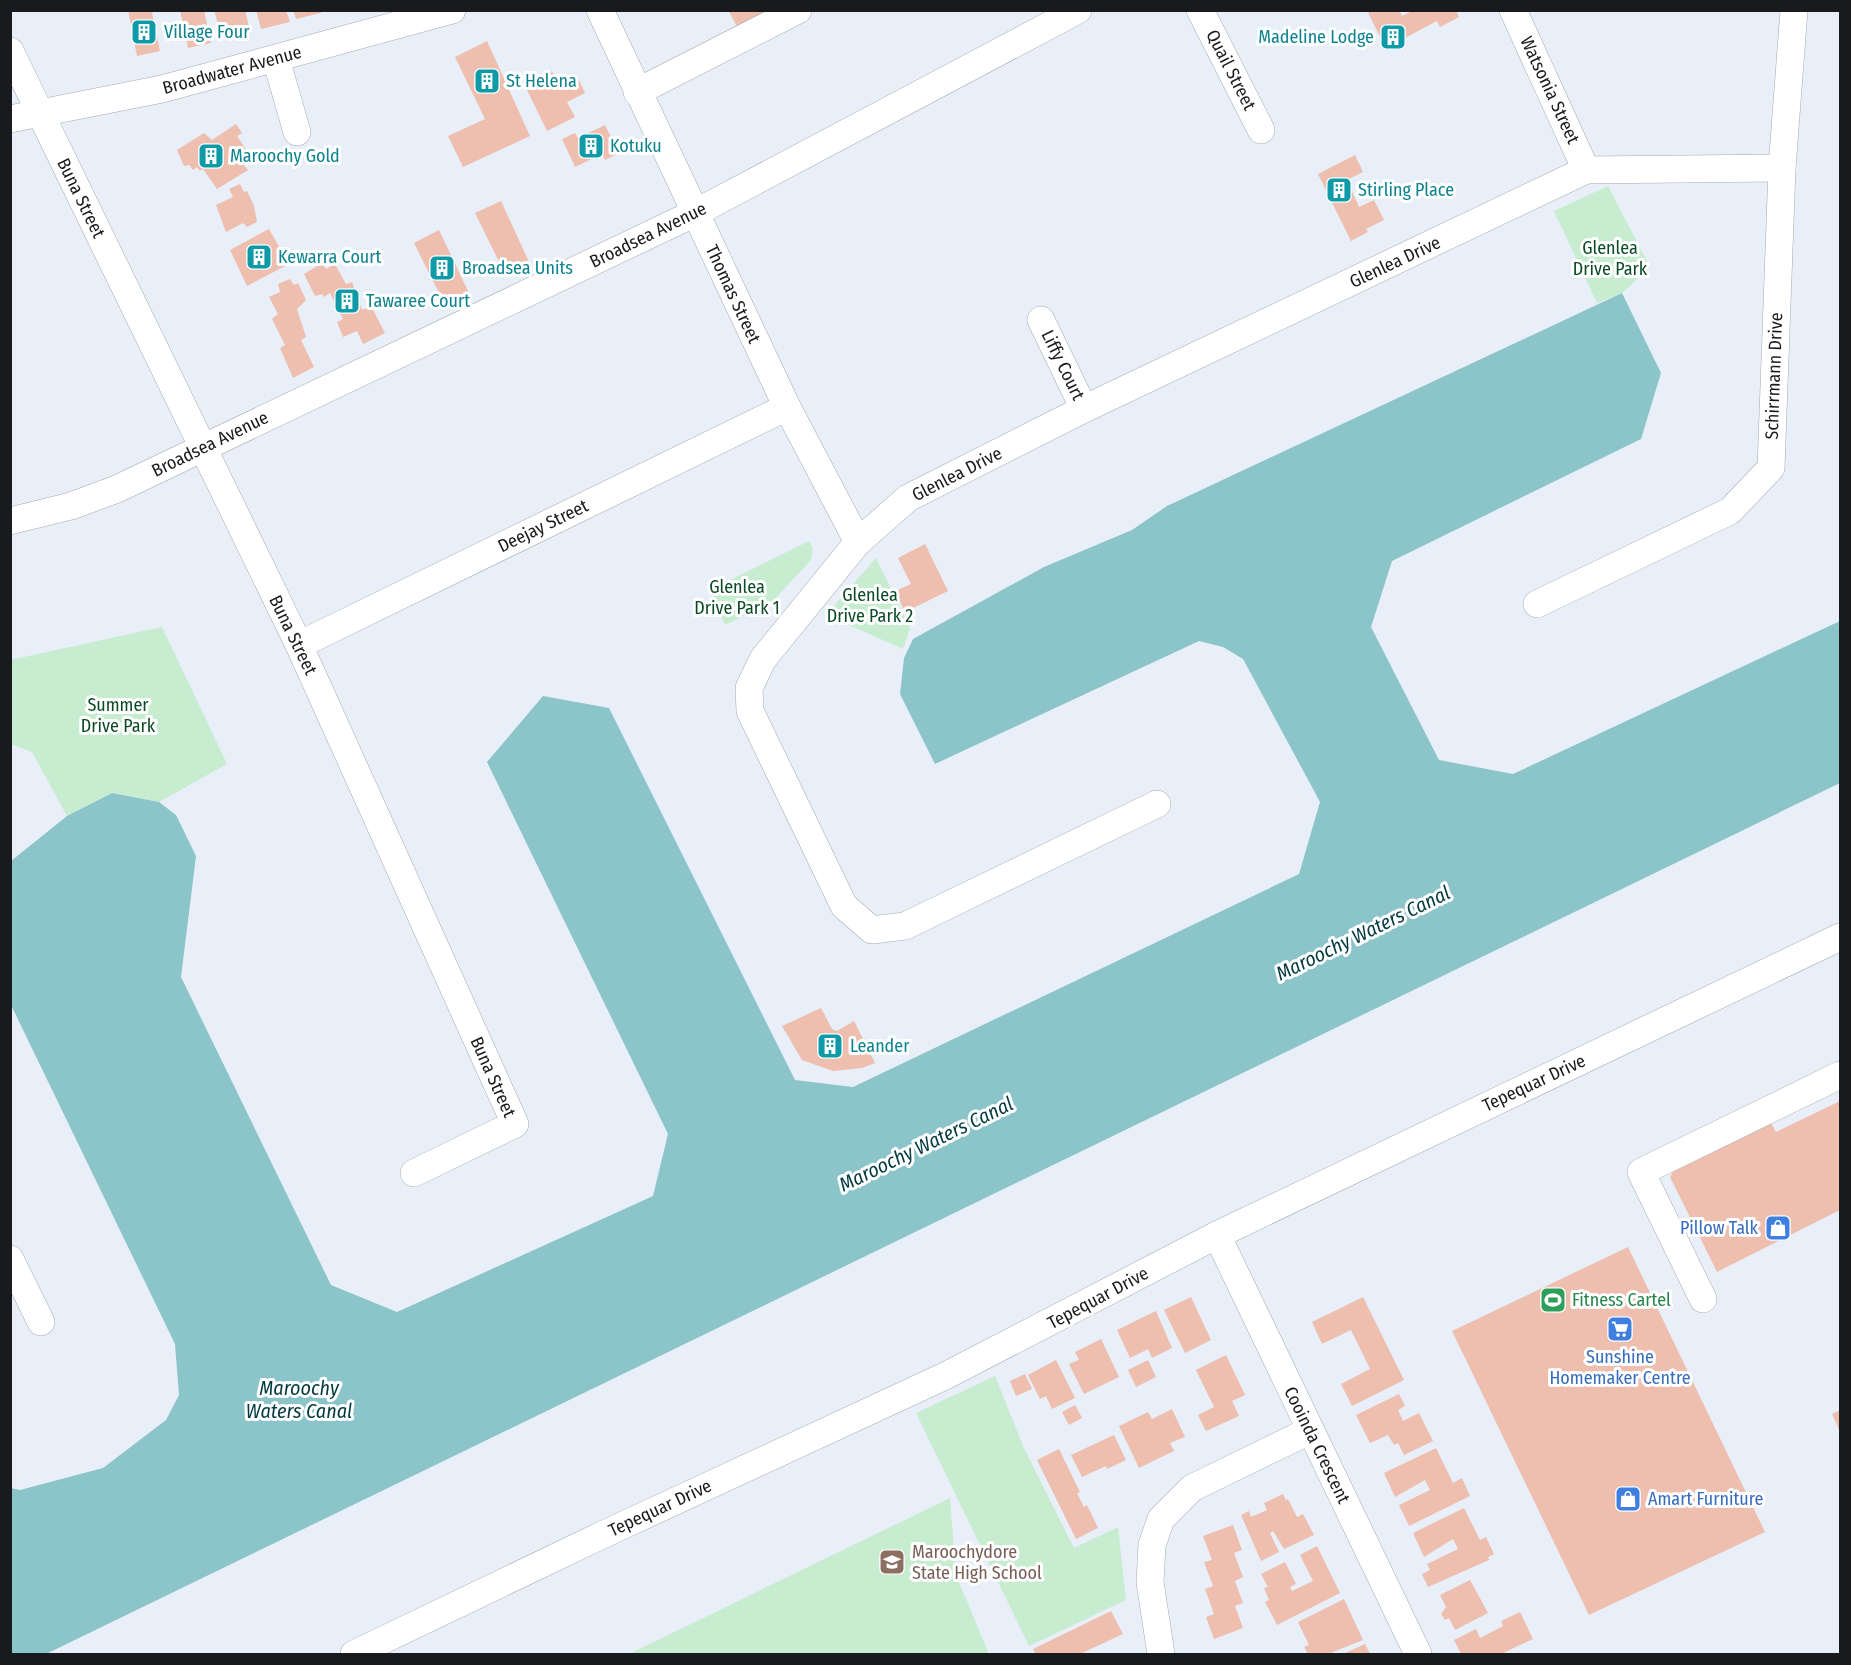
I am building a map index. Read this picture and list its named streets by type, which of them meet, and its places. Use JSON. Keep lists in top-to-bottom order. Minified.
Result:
{"streets":{"street":["Broadwater Avenue","Quail Street","Watsonia Street","Buna Street","Broadsea Avenue","Glenlea Drive","Thomas Street","Liffy Court","Schirrmann Drive","Deejay Street","Tepequar Drive","Cooinda Crescent"]},"crossings":[["Broadwater Avenue","Buna Street"],["Watsonia Street","Glenlea Drive"],["Buna Street","Broadsea Avenue"],["Buna Street","Deejay Street"],["Broadsea Avenue","Thomas Street"],["Glenlea Drive","Thomas Street"],["Glenlea Drive","Liffy Court"],["Glenlea Drive","Schirrmann Drive"],["Thomas Street","Deejay Street"],["Tepequar Drive","Cooinda Crescent"]],"water":["Maroochy Waters Canal"],"parks":["Glenlea Drive Park","Glenlea Drive Park 1","Glenlea Drive Park 2","Summer Drive Park"],"places":{"building":["Village Four","Madeline Lodge","St Helena","Kotuku","Maroochy Gold","Stirling Place","Kewarra Court","Broadsea Units","Tawaree Court","Leander"],"shop":["Pillow Talk","Amart Furniture"],"sports":["Fitness Cartel"],"supermarket":["Sunshine Homemaker Centre"],"school or university":["Maroochydore State High School"]}}
